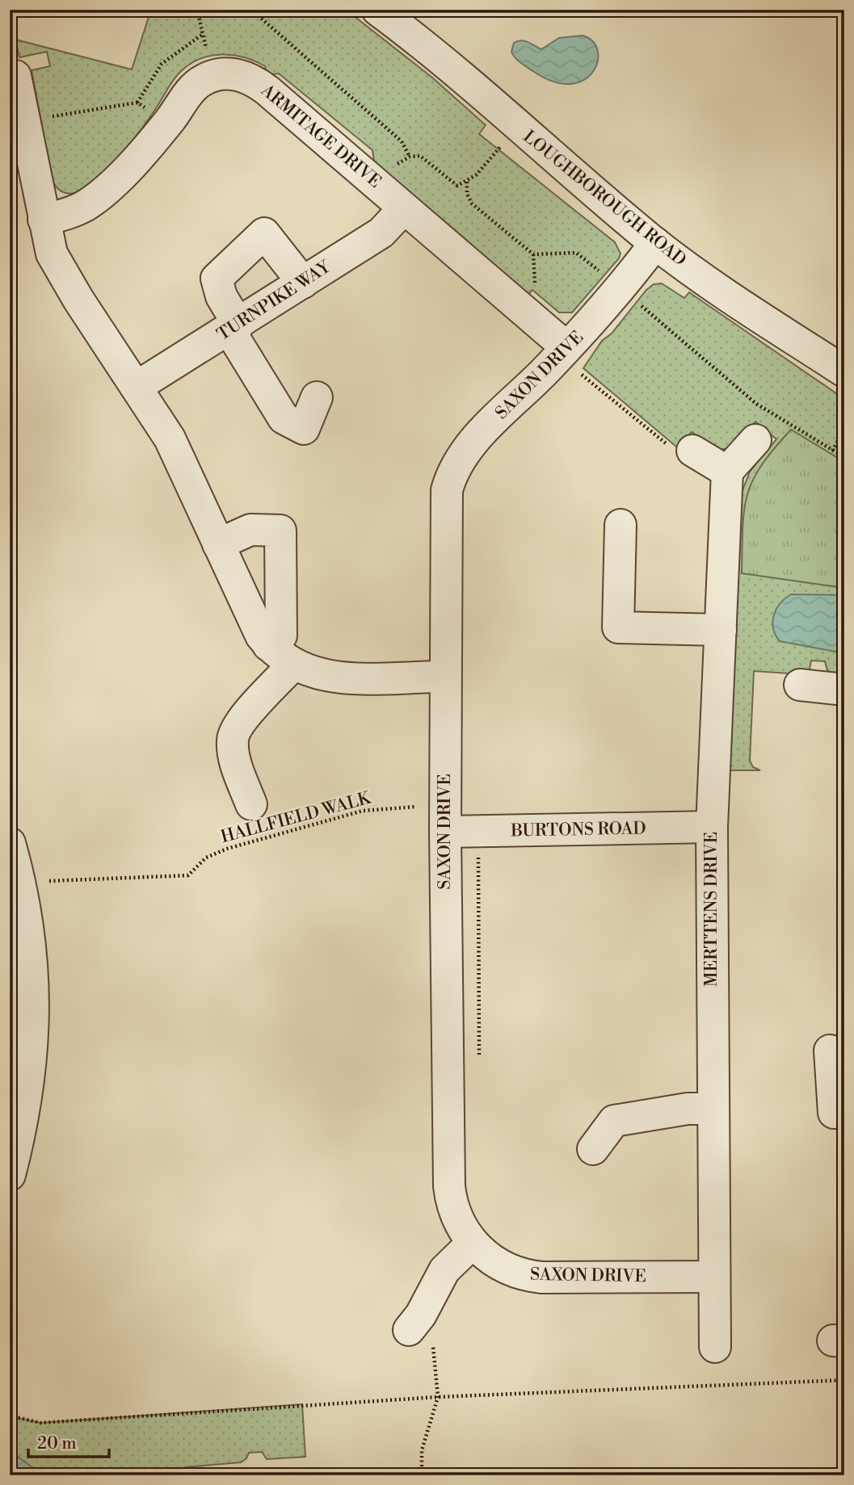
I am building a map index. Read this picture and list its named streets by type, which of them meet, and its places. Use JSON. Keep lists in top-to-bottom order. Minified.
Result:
{"streets":{"street":["ARMITAGE DRIVE","LOUGHBOROUGH ROAD","TURNPIKE WAY","SAXON DRIVE","BURTONS ROAD","MERTTENS DRIVE"],"path":["HALLFIELD WALK"]},"crossings":[["ARMITAGE DRIVE","TURNPIKE WAY"],["ARMITAGE DRIVE","SAXON DRIVE"],["LOUGHBOROUGH ROAD","SAXON DRIVE"],["SAXON DRIVE","BURTONS ROAD"],["SAXON DRIVE","MERTTENS DRIVE"],["BURTONS ROAD","MERTTENS DRIVE"]],"scale_bar":"20 m"}
